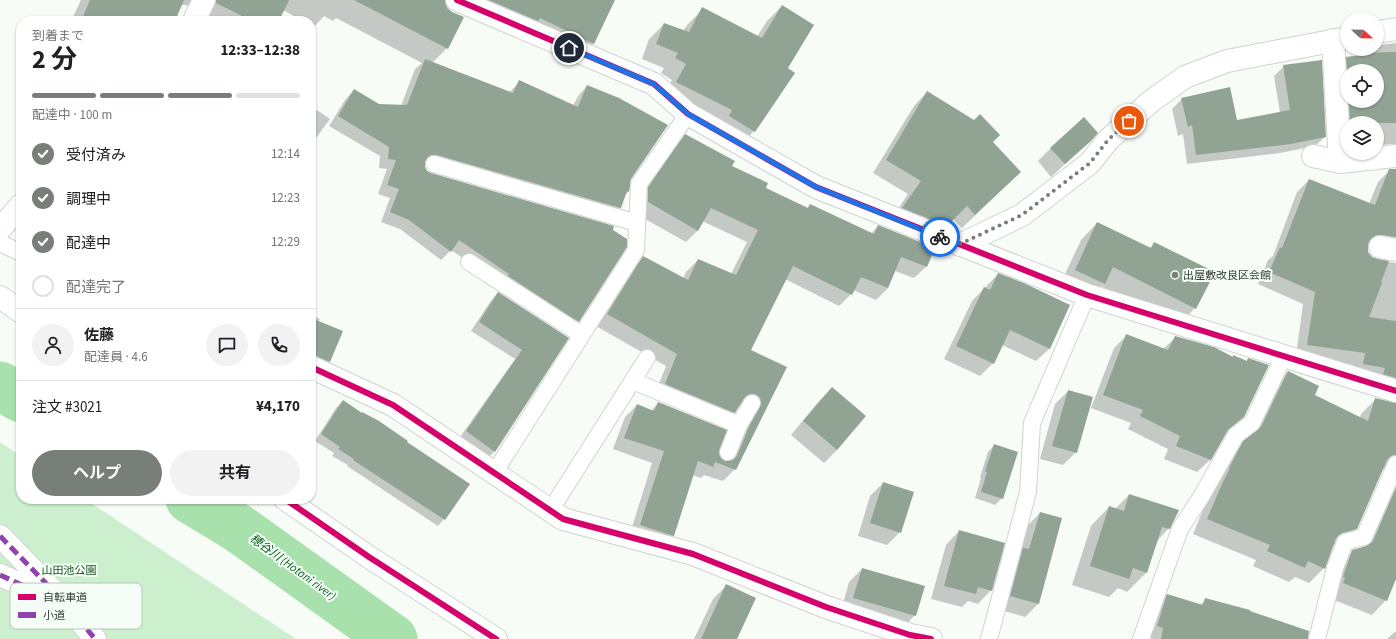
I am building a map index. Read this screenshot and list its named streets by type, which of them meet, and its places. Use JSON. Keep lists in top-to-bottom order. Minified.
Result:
{"water":["穂谷川 (Hotani river)"],"parks":["山田池公園"],"places":["出屋敷改良区会館"],"legend":["自転車道","小道"],"north":"right","page":{"heading":["2 分","到着まで","12:33–12:38"],"panel":["佐藤","配達員 · 4.6","注文 #3021","¥4,170"],"bar":"配達中 · 100 m","list":[["受付済み","12:14"],["調理中","12:23"],["配達中","12:29"],"配達完了"],"buttons":["ヘルプ","共有"]}}
